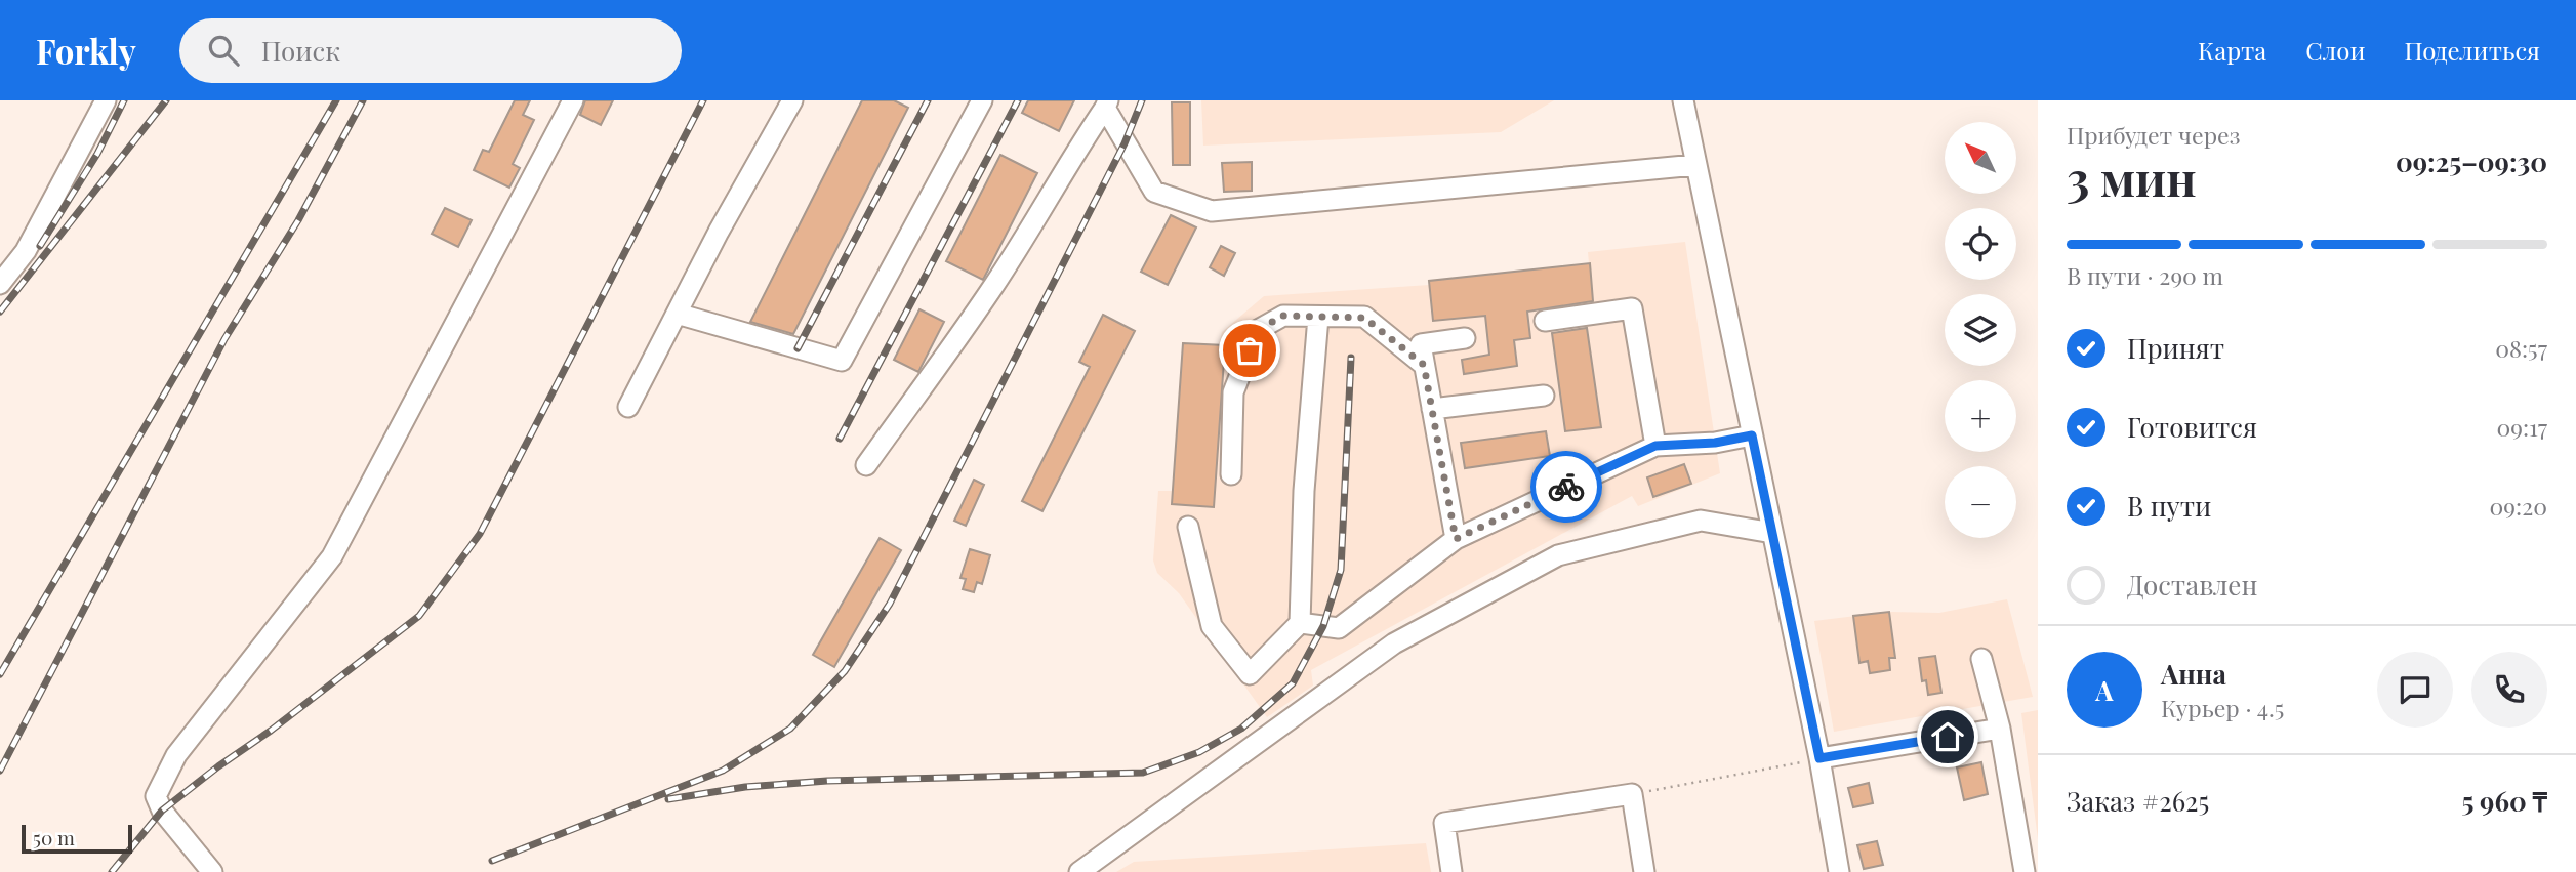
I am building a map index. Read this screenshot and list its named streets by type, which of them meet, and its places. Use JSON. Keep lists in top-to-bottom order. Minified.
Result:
{"scale_bar":"50 m","north":"top left","page":{"header":"Forkly","search":"Поиск","nav":["Карта","Слои","Поделиться"],"heading":["3 мин","Прибудет через","09:25–09:30"],"panel":["Анна","Курьер · 4.5","Заказ #2625","5 960 ₸"],"map_buttons":["+","−"],"bar":"В пути · 290 m","list":[["Принят","08:57"],["Готовится","09:17"],["В пути","09:20"],"Доставлен"],"round":"А","scale":"50 m"}}
